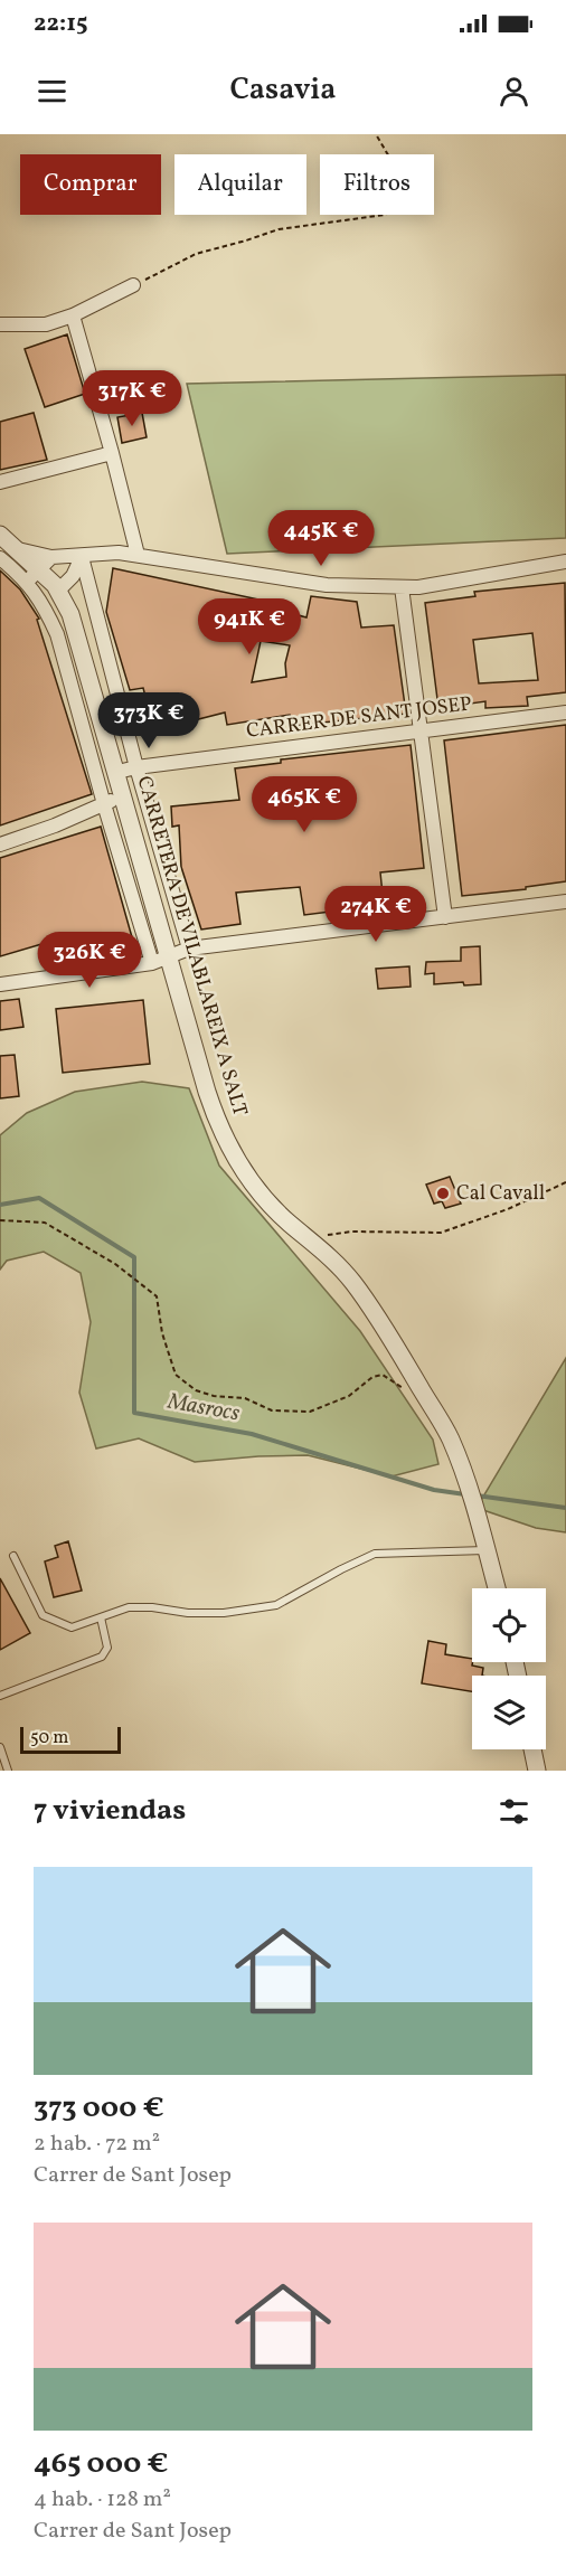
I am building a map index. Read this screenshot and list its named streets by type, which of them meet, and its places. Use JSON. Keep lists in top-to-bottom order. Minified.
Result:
{"streets":{"street":["CARRER DE SANT JOSEP","CARRETERA DE VILABLAREIX A SALT"]},"crossings":[["CARRER DE SANT JOSEP","CARRETERA DE VILABLAREIX A SALT"]],"water":["Masrocs"],"places":["Cal Cavall"],"scale_bar":"50 m","page":{"status":"22:15","header":"Casavia","chip":["Comprar","Alquilar","Filtros"],"price":["317K €","445K €","941K €","373K €","465K €","274K €","326K €"],"scale":"50 m","heading":"7 viviendas","list":[{"name":"373 000 €","note":"2 hab. · 72 m² · Carrer de Sant Josep"},{"name":"465 000 €","note":"4 hab. · 128 m² · Carrer de Sant Josep"}]}}
